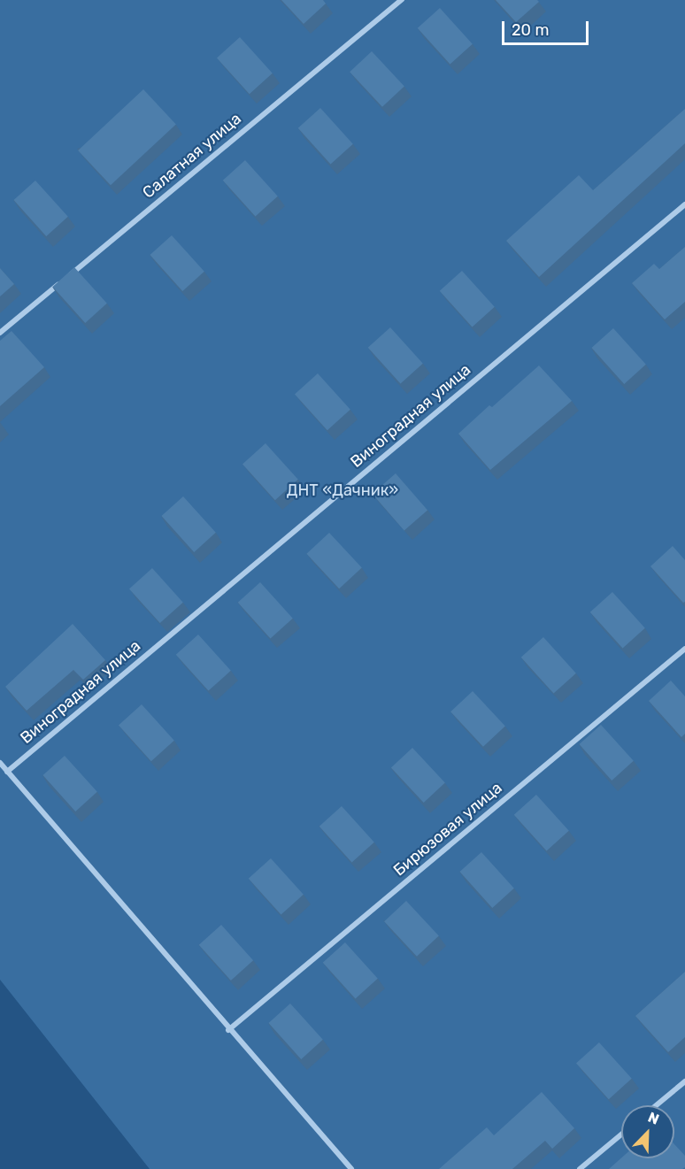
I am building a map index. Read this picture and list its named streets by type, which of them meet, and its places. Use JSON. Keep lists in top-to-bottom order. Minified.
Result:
{"streets":{"street":["Салатная улица","Виноградная улица","Бирюзовая улица"]},"parks":["ДНТ «Дачник»"],"scale_bar":"20 m","north":"top right"}
